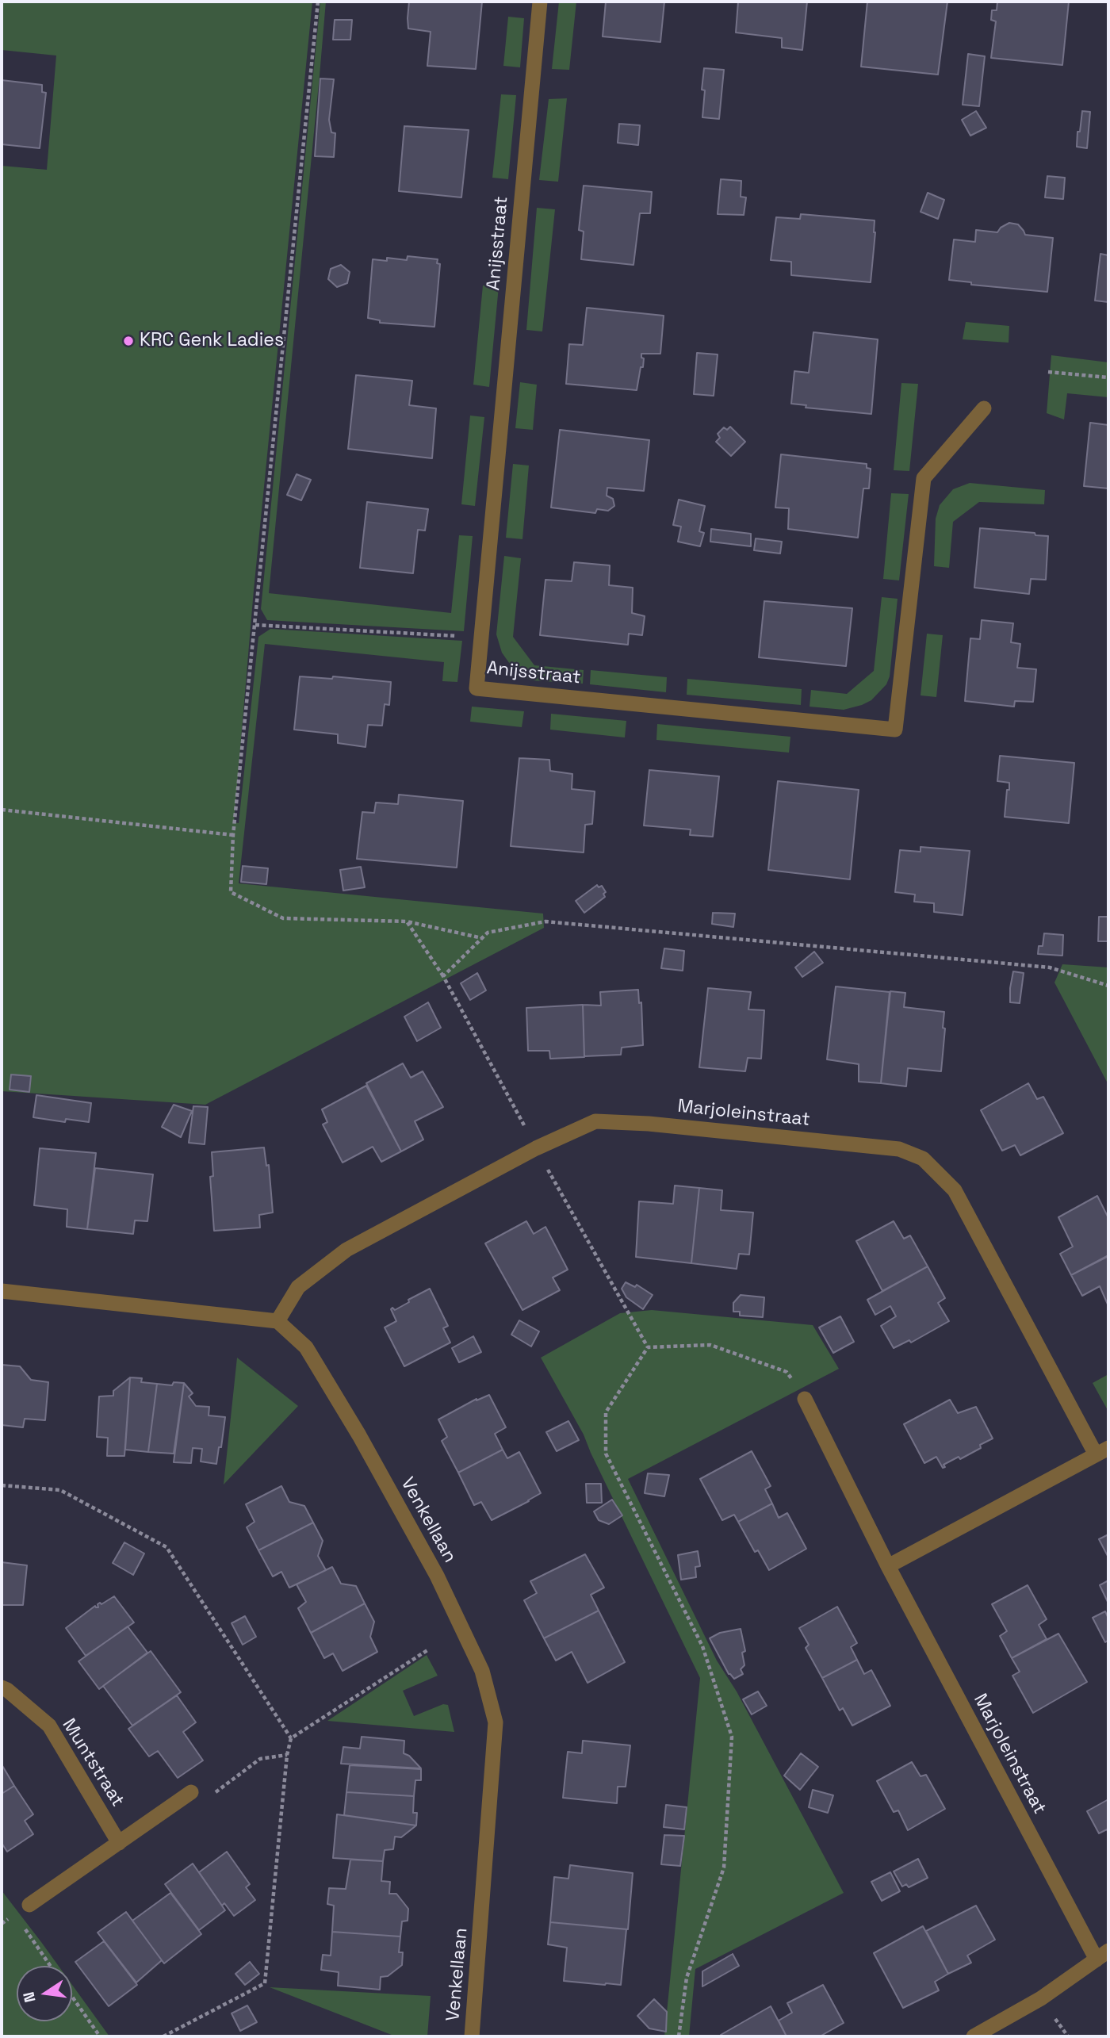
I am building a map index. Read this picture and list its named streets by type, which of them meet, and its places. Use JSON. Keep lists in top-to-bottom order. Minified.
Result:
{"streets":{"street":["Anijsstraat","Marjoleinstraat","Venkellaan","Muntstraat"]},"crossings":[["Marjoleinstraat","Venkellaan"]],"places":["KRC Genk Ladies"],"north":"left"}
